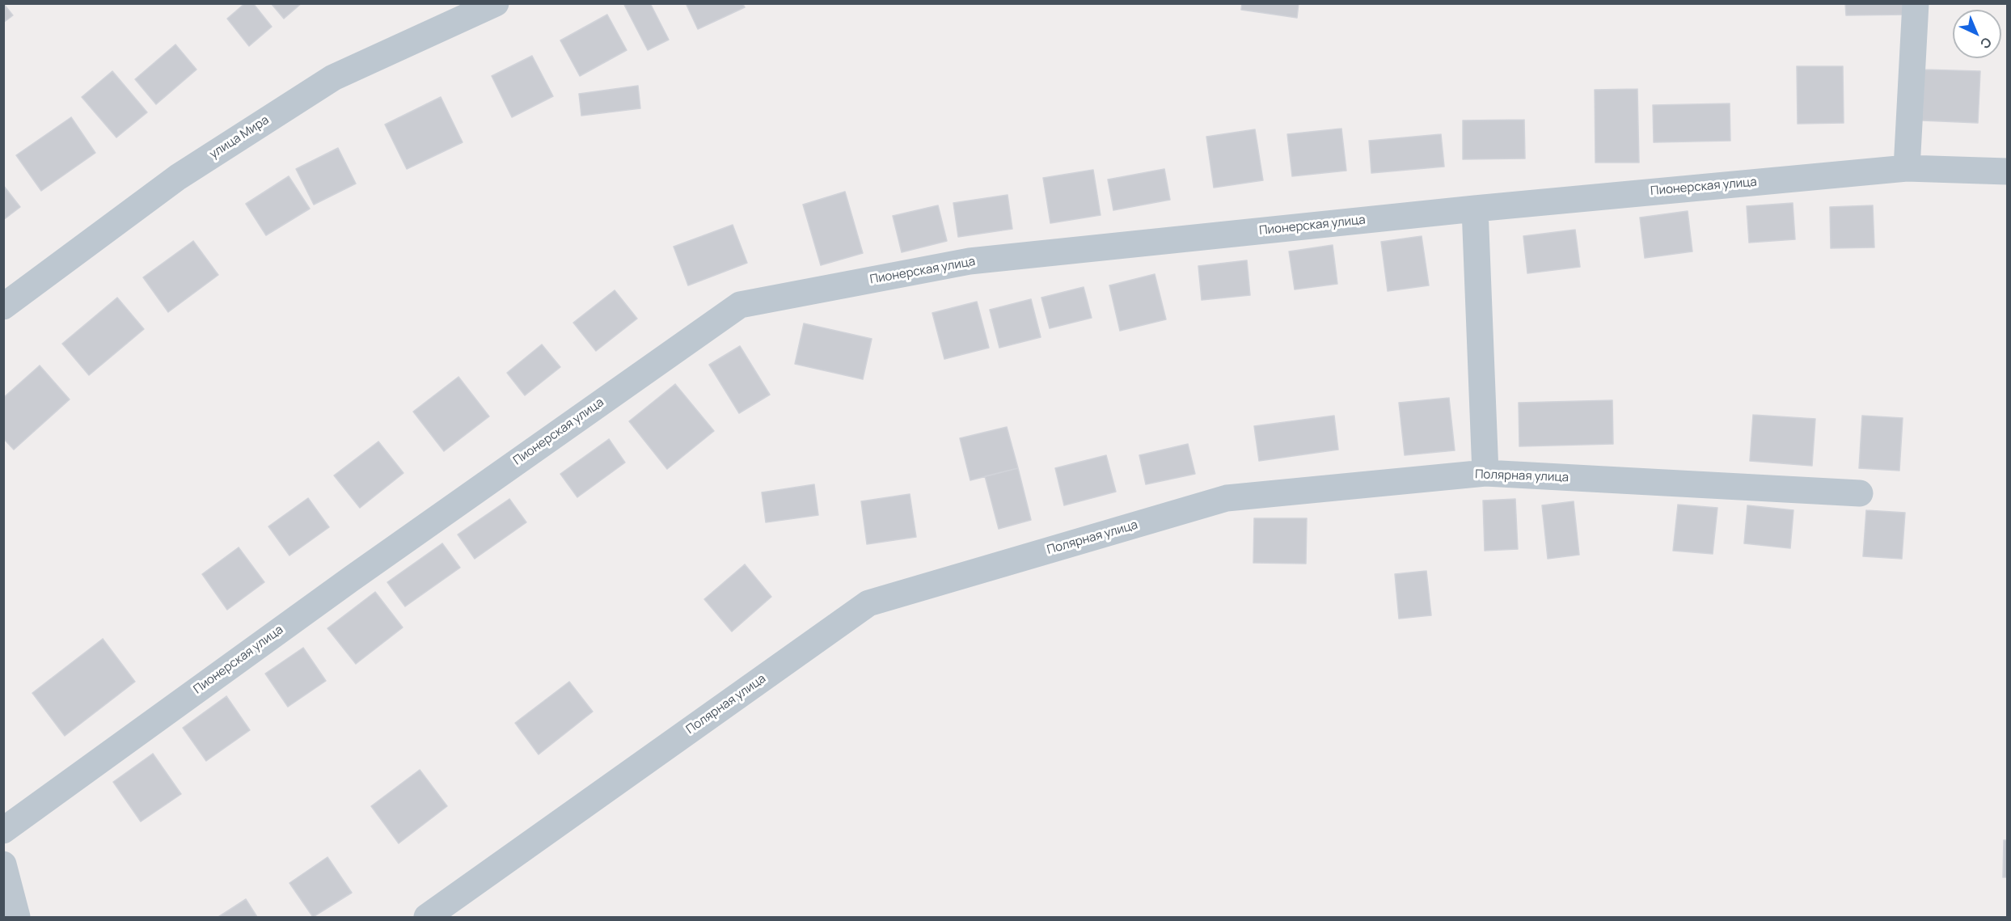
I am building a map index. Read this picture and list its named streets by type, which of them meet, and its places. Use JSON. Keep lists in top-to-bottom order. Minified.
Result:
{"streets":{"street":["улица Мира","Пионерская улица","Полярная улица"]},"north":"bottom right"}
